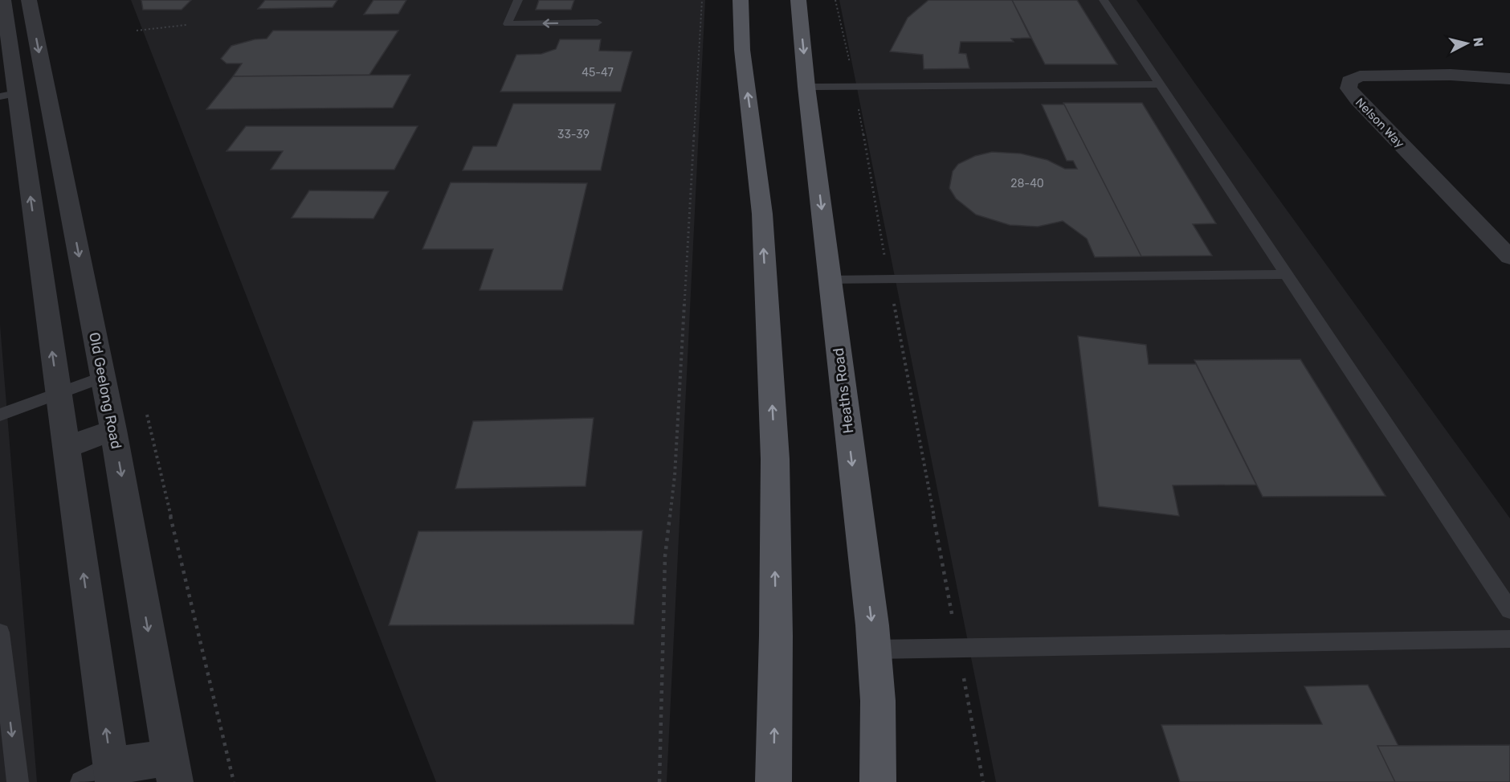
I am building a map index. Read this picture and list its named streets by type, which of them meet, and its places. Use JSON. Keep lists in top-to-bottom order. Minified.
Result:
{"streets":{"main road":["Heaths Road"],"street":["Nelson Way","Old Geelong Road"]},"house_numbers":["45-47","33-39","28-40"],"north":"right"}
